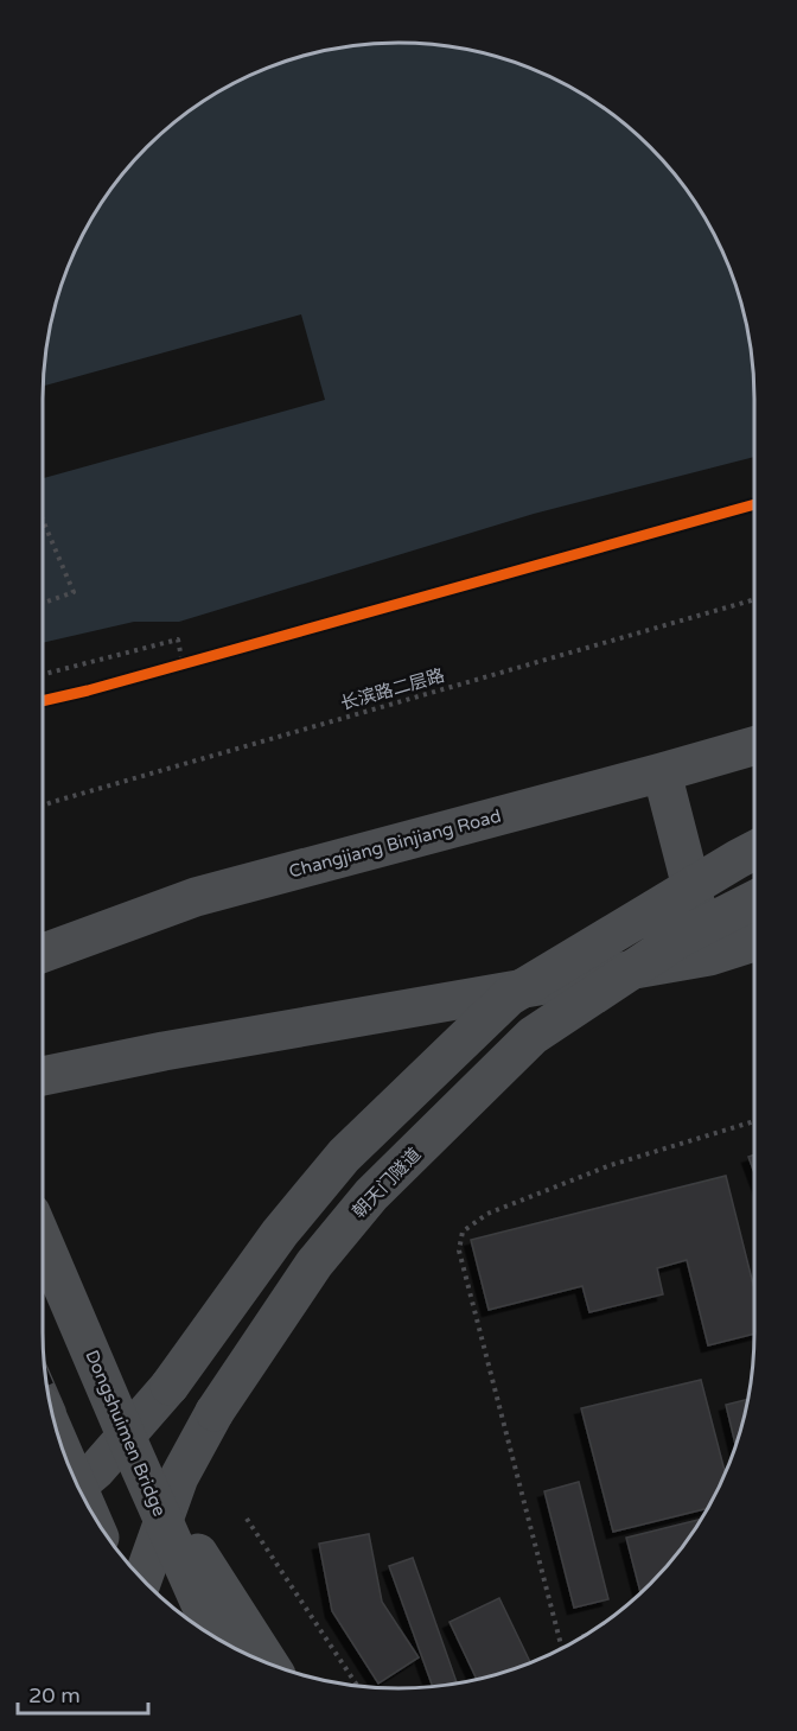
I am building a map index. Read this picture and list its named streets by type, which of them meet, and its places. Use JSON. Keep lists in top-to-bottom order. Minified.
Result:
{"streets":{"main road":["Changjiang Binjiang Road","朝天门隧道","Dongshuimen Bridge"],"path":["长滨路二层路"]},"scale_bar":"20 m"}
